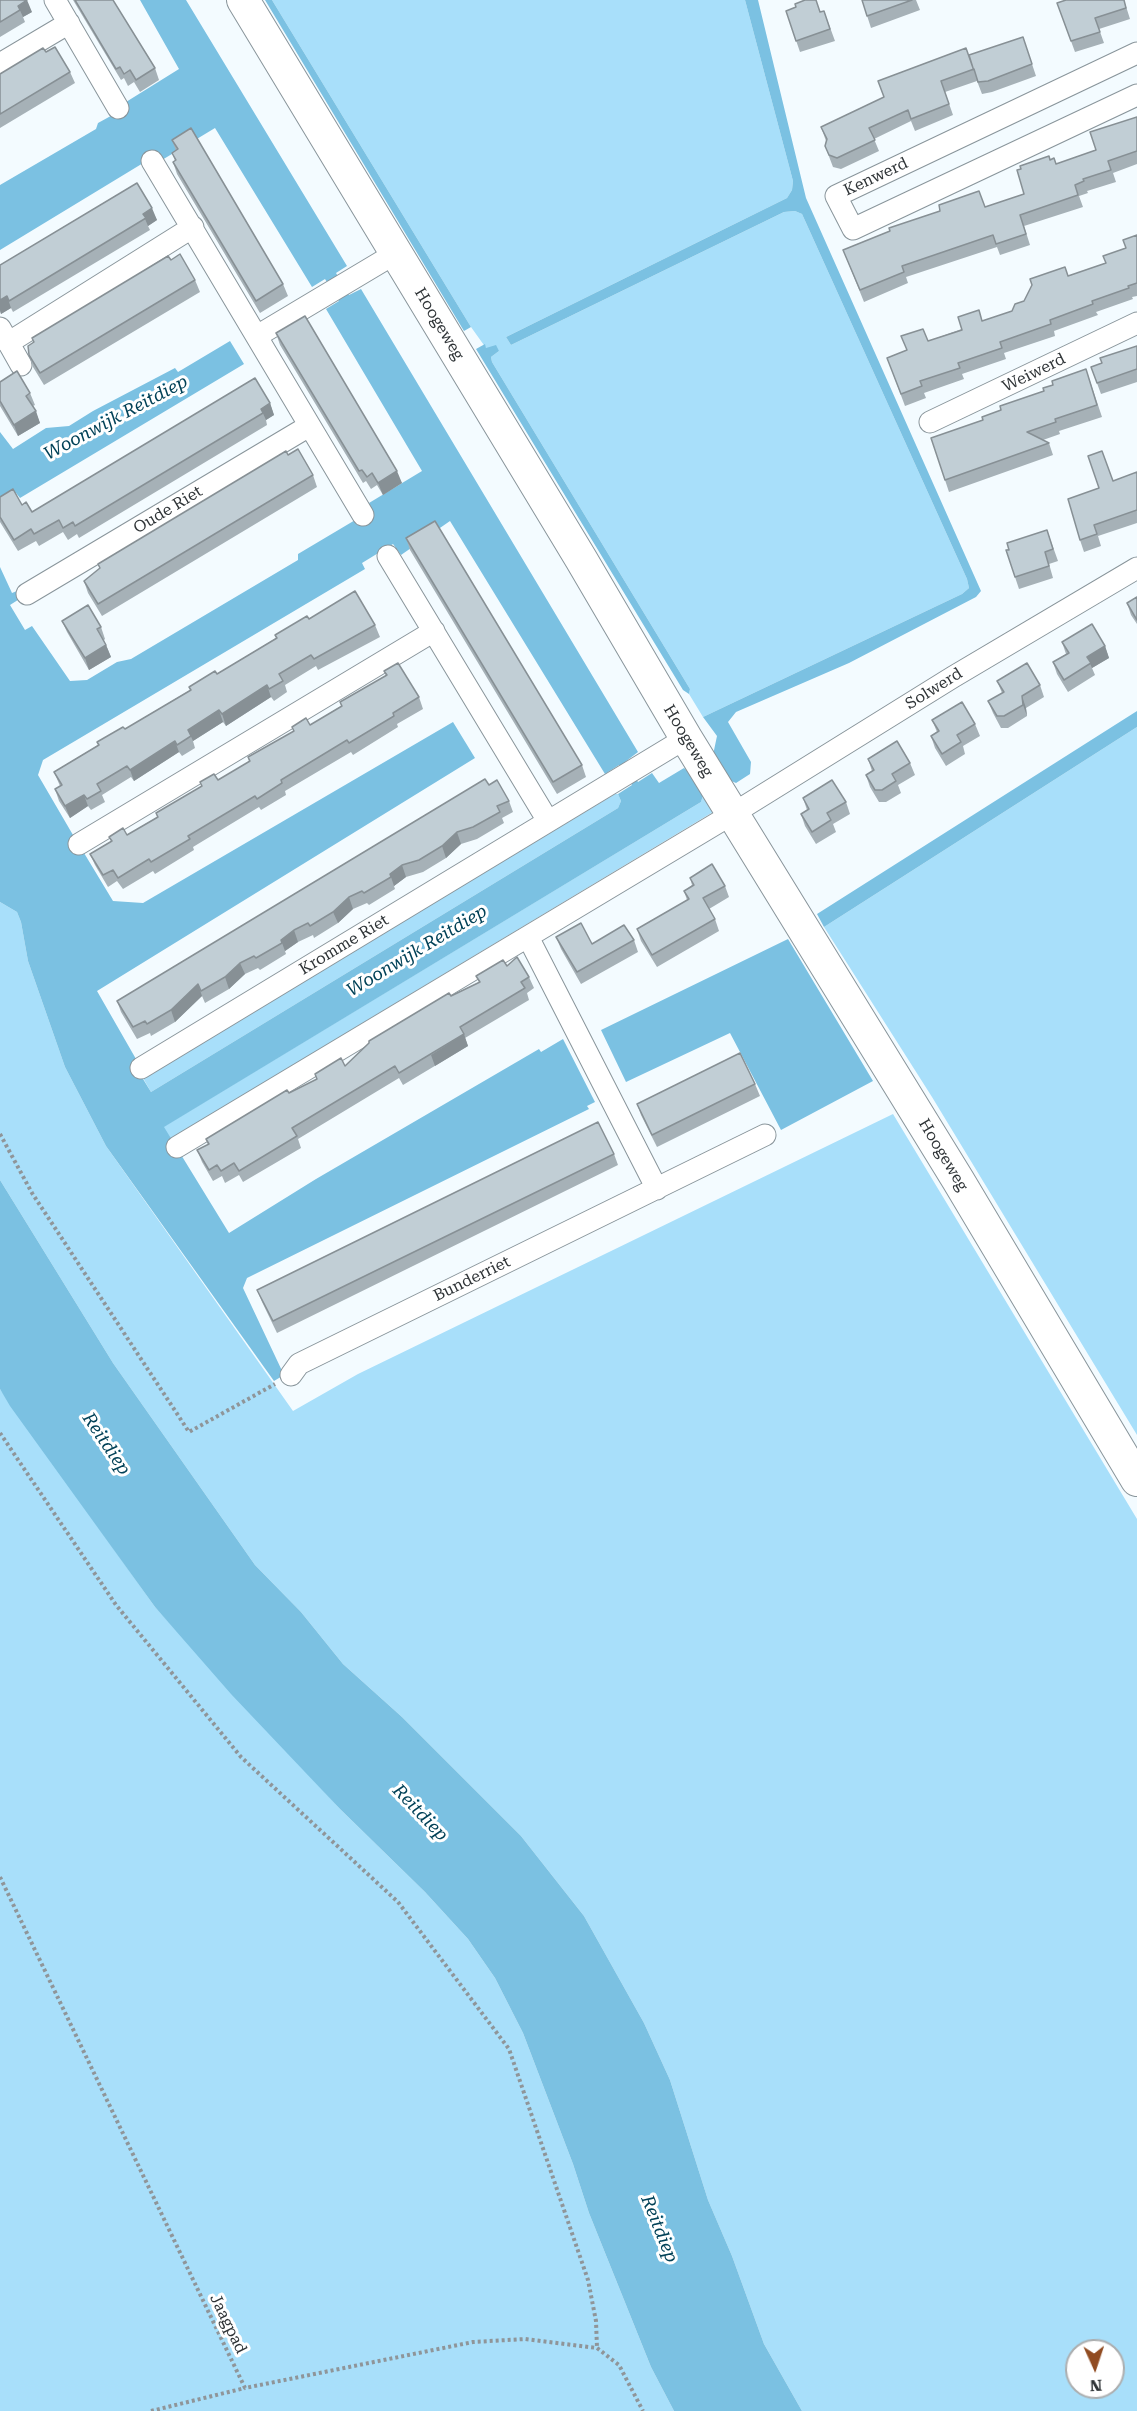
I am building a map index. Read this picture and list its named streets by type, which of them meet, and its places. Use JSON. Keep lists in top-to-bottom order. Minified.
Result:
{"streets":{"street":["Kenwerd","Hoogeweg","Weiwerd","Oude Riet","Solwerd","Kromme Riet","Bunderriet"],"path":["Jaagpad"]},"crossings":[["Hoogeweg","Solwerd"],["Hoogeweg","Kromme Riet"]],"water":["Woonwijk Reitdiep","Reitdiep"],"north":"bottom"}
